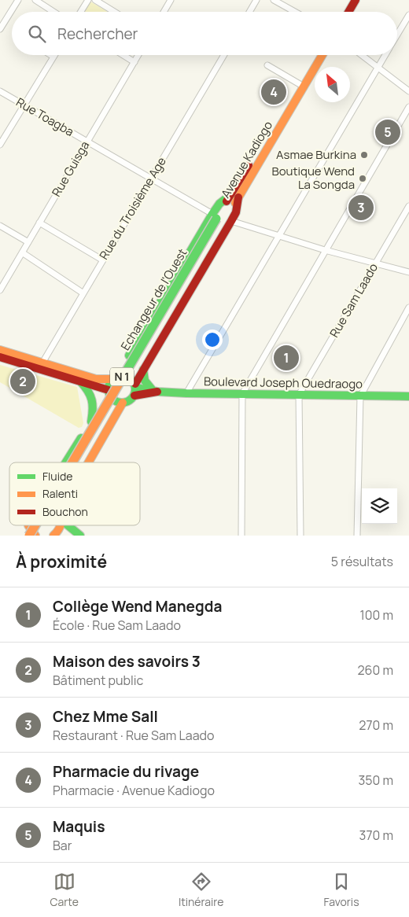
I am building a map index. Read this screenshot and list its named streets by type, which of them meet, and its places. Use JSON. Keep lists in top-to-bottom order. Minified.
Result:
{"streets":{"main road":["Avenue Kadiogo","Echangeur de l'Ouest","N 1","Boulevard Joseph Ouedraogo"],"street":["Rue Toagba","Rue Guisga","Rue du Troisième Age","Rue Sam Laado"]},"crossings":[["Rue Toagba","Avenue Kadiogo"],["Rue Toagba","Rue Guisga"],["Rue Toagba","Rue du Troisième Age"],["Rue Toagba","Echangeur de l'Ouest"],["Rue Toagba","Rue Sam Laado"],["Rue Toagba","N 1"],["Avenue Kadiogo","Echangeur de l'Ouest"],["Avenue Kadiogo","N 1"],["Echangeur de l'Ouest","N 1"],["Rue Sam Laado","Boulevard Joseph Ouedraogo"],["N 1","Boulevard Joseph Ouedraogo"]],"places":["Asmae Burkina","Boutique Wend La Songda"],"legend":["Fluide","Ralenti","Bouchon"],"north":"top left","page":{"search":"Rechercher","pins":["4","5","3","1","2"],"heading":["À proximité","5 résultats"],"list":[{"mark":"1","name":"Collège Wend Manegda","note":"École · Rue Sam Laado","value":"100 m"},{"mark":"2","name":"Maison des savoirs 3","note":"Bâtiment public","value":"260 m"},{"mark":"3","name":"Chez Mme Sall","note":"Restaurant · Rue Sam Laado","value":"270 m"},{"mark":"4","name":"Pharmacie du rivage","note":"Pharmacie · Avenue Kadiogo","value":"350 m"},{"mark":"5","name":"Maquis","note":"Bar","value":"370 m"}],"nav":["Carte","Itinéraire","Favoris"]}}
